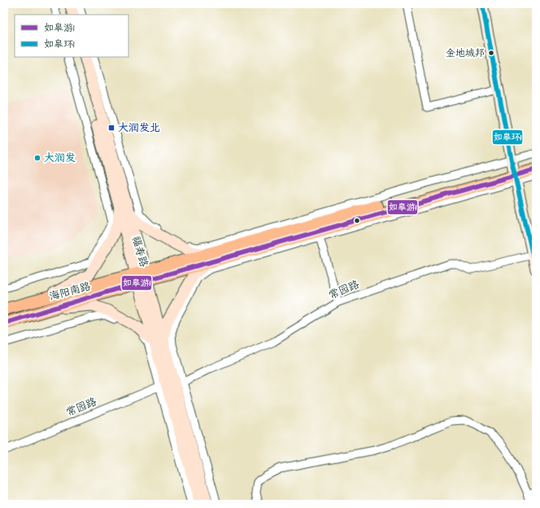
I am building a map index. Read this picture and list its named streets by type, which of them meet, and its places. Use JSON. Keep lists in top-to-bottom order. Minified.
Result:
{"streets":{"main road":["福寿路","海阳南路"],"street":["常园路"]},"crossings":[["福寿路","常园路"],["福寿路","海阳南路"]],"places":{"other":["金地城邦","大润发"],"transit":["大润发北"]},"lines":["transit line 如皋环1","transit line 如皋游1"],"legend":["如皋游1","如皋环1"]}
